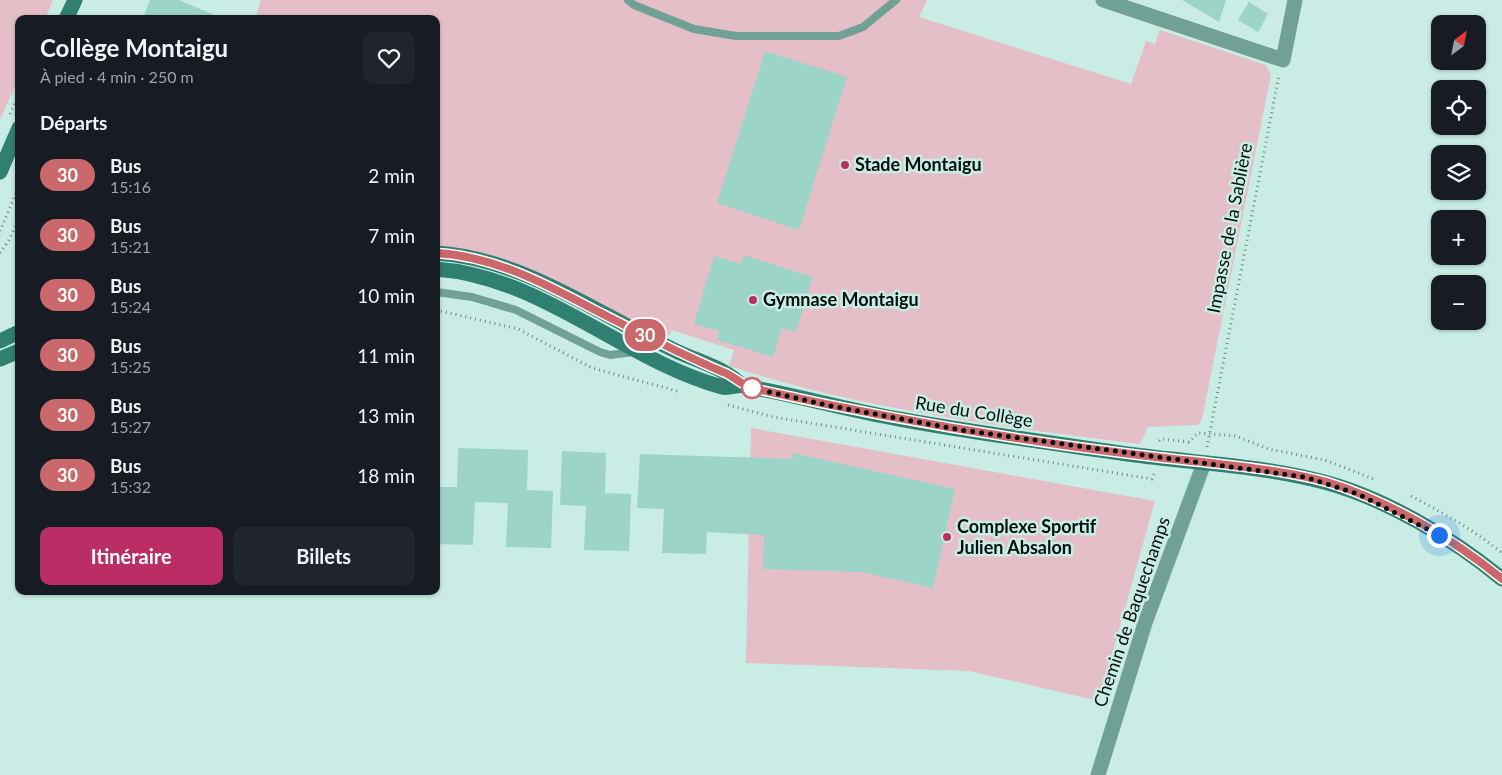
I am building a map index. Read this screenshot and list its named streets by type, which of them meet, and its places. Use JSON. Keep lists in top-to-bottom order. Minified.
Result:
{"streets":{"street":["Rue du Collège","Chemin de Baquechamps"],"path":["Impasse de la Sablière"]},"crossings":[["Impasse de la Sablière","Rue du Collège"],["Impasse de la Sablière","Chemin de Baquechamps"],["Rue du Collège","Chemin de Baquechamps"]],"places":["Stade Montaigu","Gymnase Montaigu","Complexe Sportif Julien Absalon"],"lines":["bus line 30"],"north":"top right","page":{"on_map":"30","map_buttons":["+","−"],"heading":[["Collège Montaigu","À pied · 4 min · 250 m"],"Départs"],"list":[{"mark":"30","name":"Bus","note":"15:16","value":"2 min"},{"mark":"30","name":"Bus","note":"15:21","value":"7 min"},{"mark":"30","name":"Bus","note":"15:24","value":"10 min"},{"mark":"30","name":"Bus","note":"15:25","value":"11 min"},{"mark":"30","name":"Bus","note":"15:27","value":"13 min"},{"mark":"30","name":"Bus","note":"15:32","value":"18 min"}],"buttons":["Itinéraire","Billets"]}}
